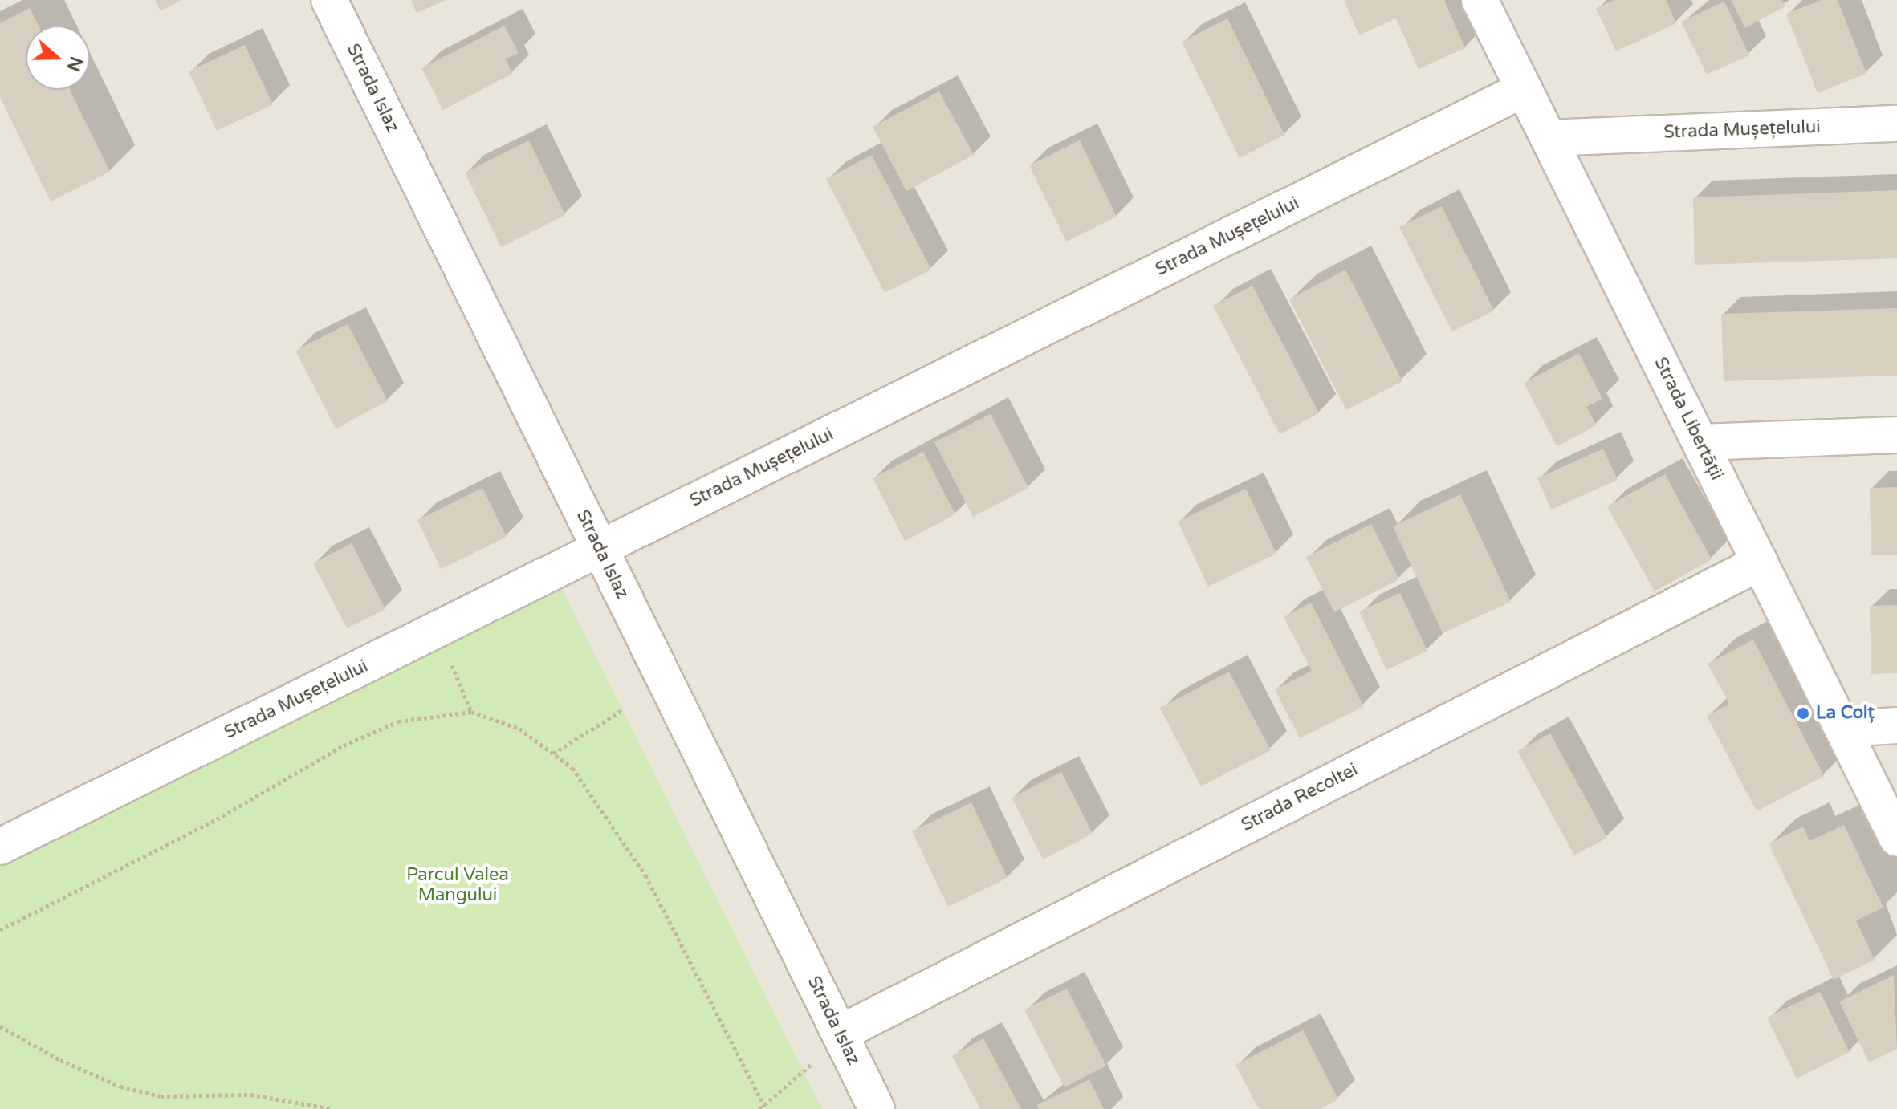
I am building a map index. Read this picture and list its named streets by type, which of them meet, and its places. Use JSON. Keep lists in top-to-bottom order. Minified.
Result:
{"streets":{"street":["Strada Islaz","Strada Mușețelului","Strada Libertății","Strada Recoltei"]},"crossings":[["Strada Islaz","Strada Mușețelului"],["Strada Islaz","Strada Recoltei"],["Strada Mușețelului","Strada Libertății"],["Strada Libertății","Strada Recoltei"]],"parks":["Parcul Valea Mangului"],"places":["La Colț"],"north":"right"}
